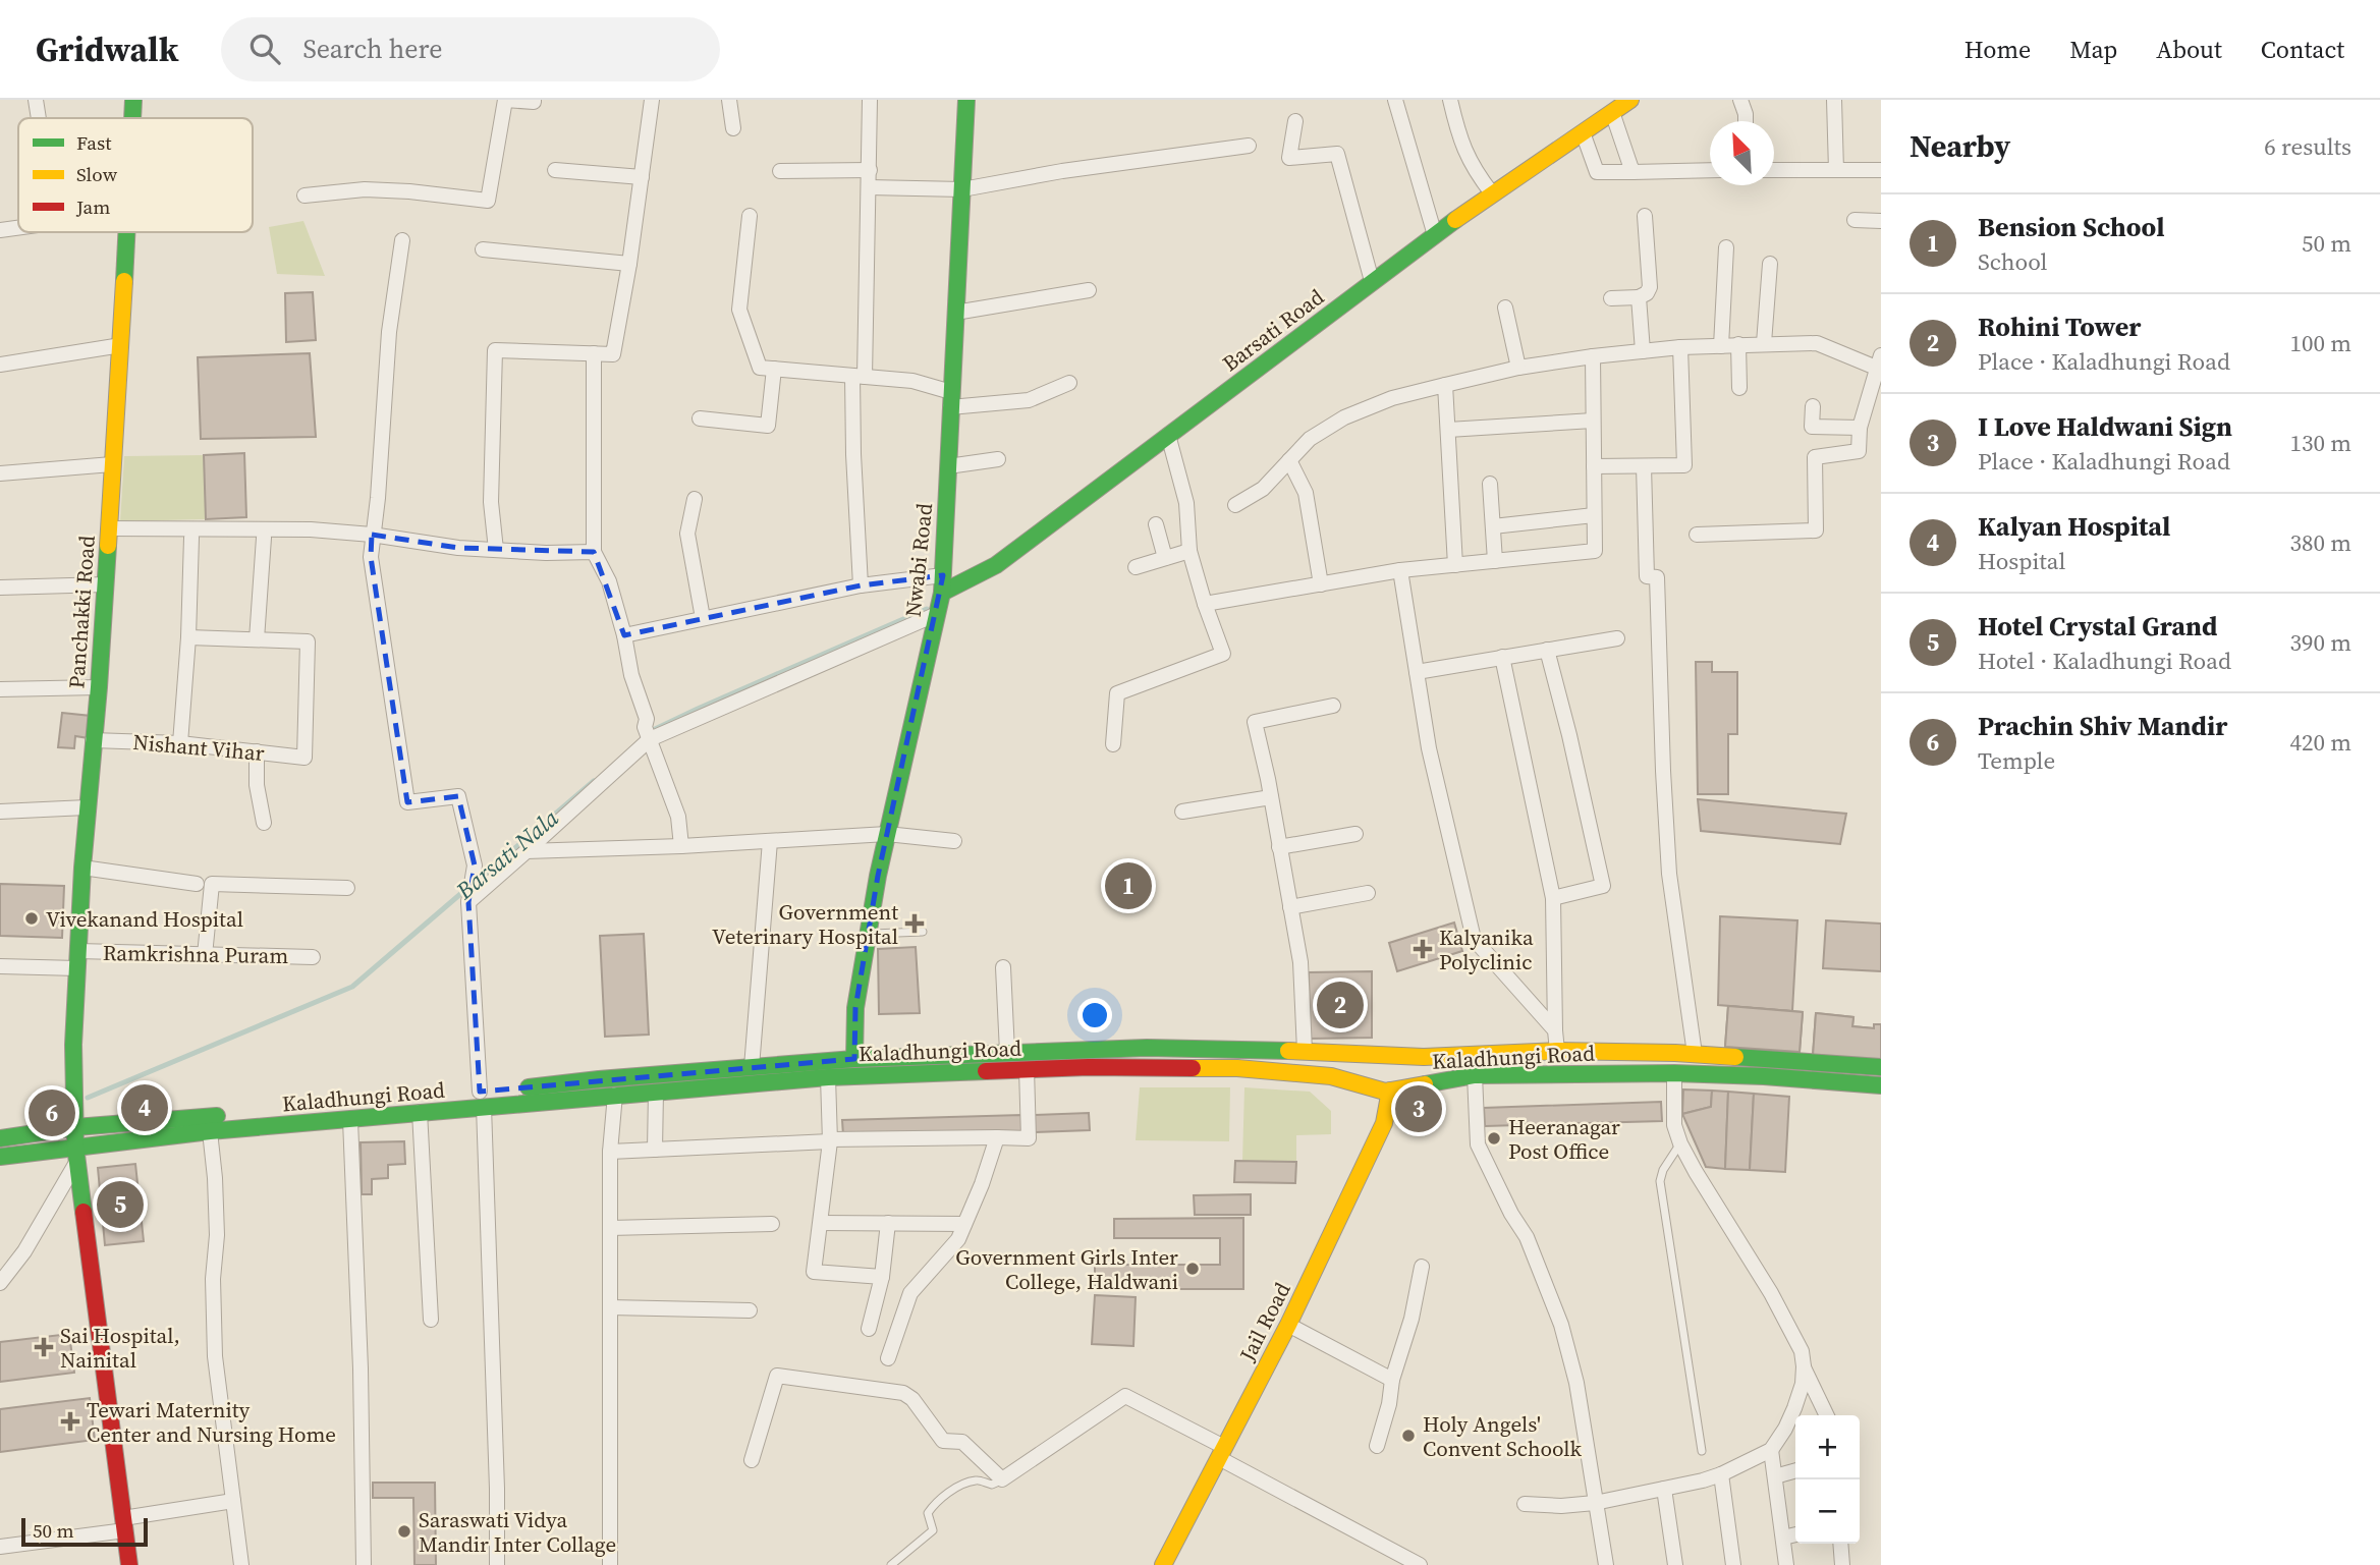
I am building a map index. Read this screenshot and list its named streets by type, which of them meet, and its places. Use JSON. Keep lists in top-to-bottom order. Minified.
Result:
{"streets":{"main road":["Barsati Road","Nwabi Road","Panchakki Road","Kaladhungi Road","Jail Road"],"street":["Nishant Vihar","Ramkrishna Puram"]},"crossings":[["Barsati Road","Nwabi Road"],["Nwabi Road","Kaladhungi Road"],["Panchakki Road","Nishant Vihar"],["Panchakki Road","Ramkrishna Puram"],["Panchakki Road","Kaladhungi Road"],["Kaladhungi Road","Jail Road"]],"water":["Barsati Nala"],"places":{"other":["Vivekanand Hospital","Heeranagar Post Office","Government Girls Inter College, Haldwani","Holy Angels' Convent Schoolk","Saraswati Vidya Mandir Inter Collage"],"health":["Government Veterinary Hospital","Kalyanika Polyclinic","Sai Hospital, Nainital","Tewari Maternity Center and Nursing Home"]},"legend":["Fast","Slow","Jam"],"scale_bar":"50 m","north":"top left","page":{"header":"Gridwalk","search":"Search here","nav":["Home","Map","About","Contact"],"heading":["Nearby","6 results"],"list":[{"mark":"1","name":"Bension School","note":"School","value":"50 m"},{"mark":"2","name":"Rohini Tower","note":"Place · Kaladhungi Road","value":"100 m"},{"mark":"3","name":"I Love Haldwani Sign","note":"Place · Kaladhungi Road","value":"130 m"},{"mark":"4","name":"Kalyan Hospital","note":"Hospital","value":"380 m"},{"mark":"5","name":"Hotel Crystal Grand","note":"Hotel · Kaladhungi Road","value":"390 m"},{"mark":"6","name":"Prachin Shiv Mandir","note":"Temple","value":"420 m"}],"pins":["1","2","4","3","6","5"],"map_buttons":["+","−"],"scale":"50 m"}}
